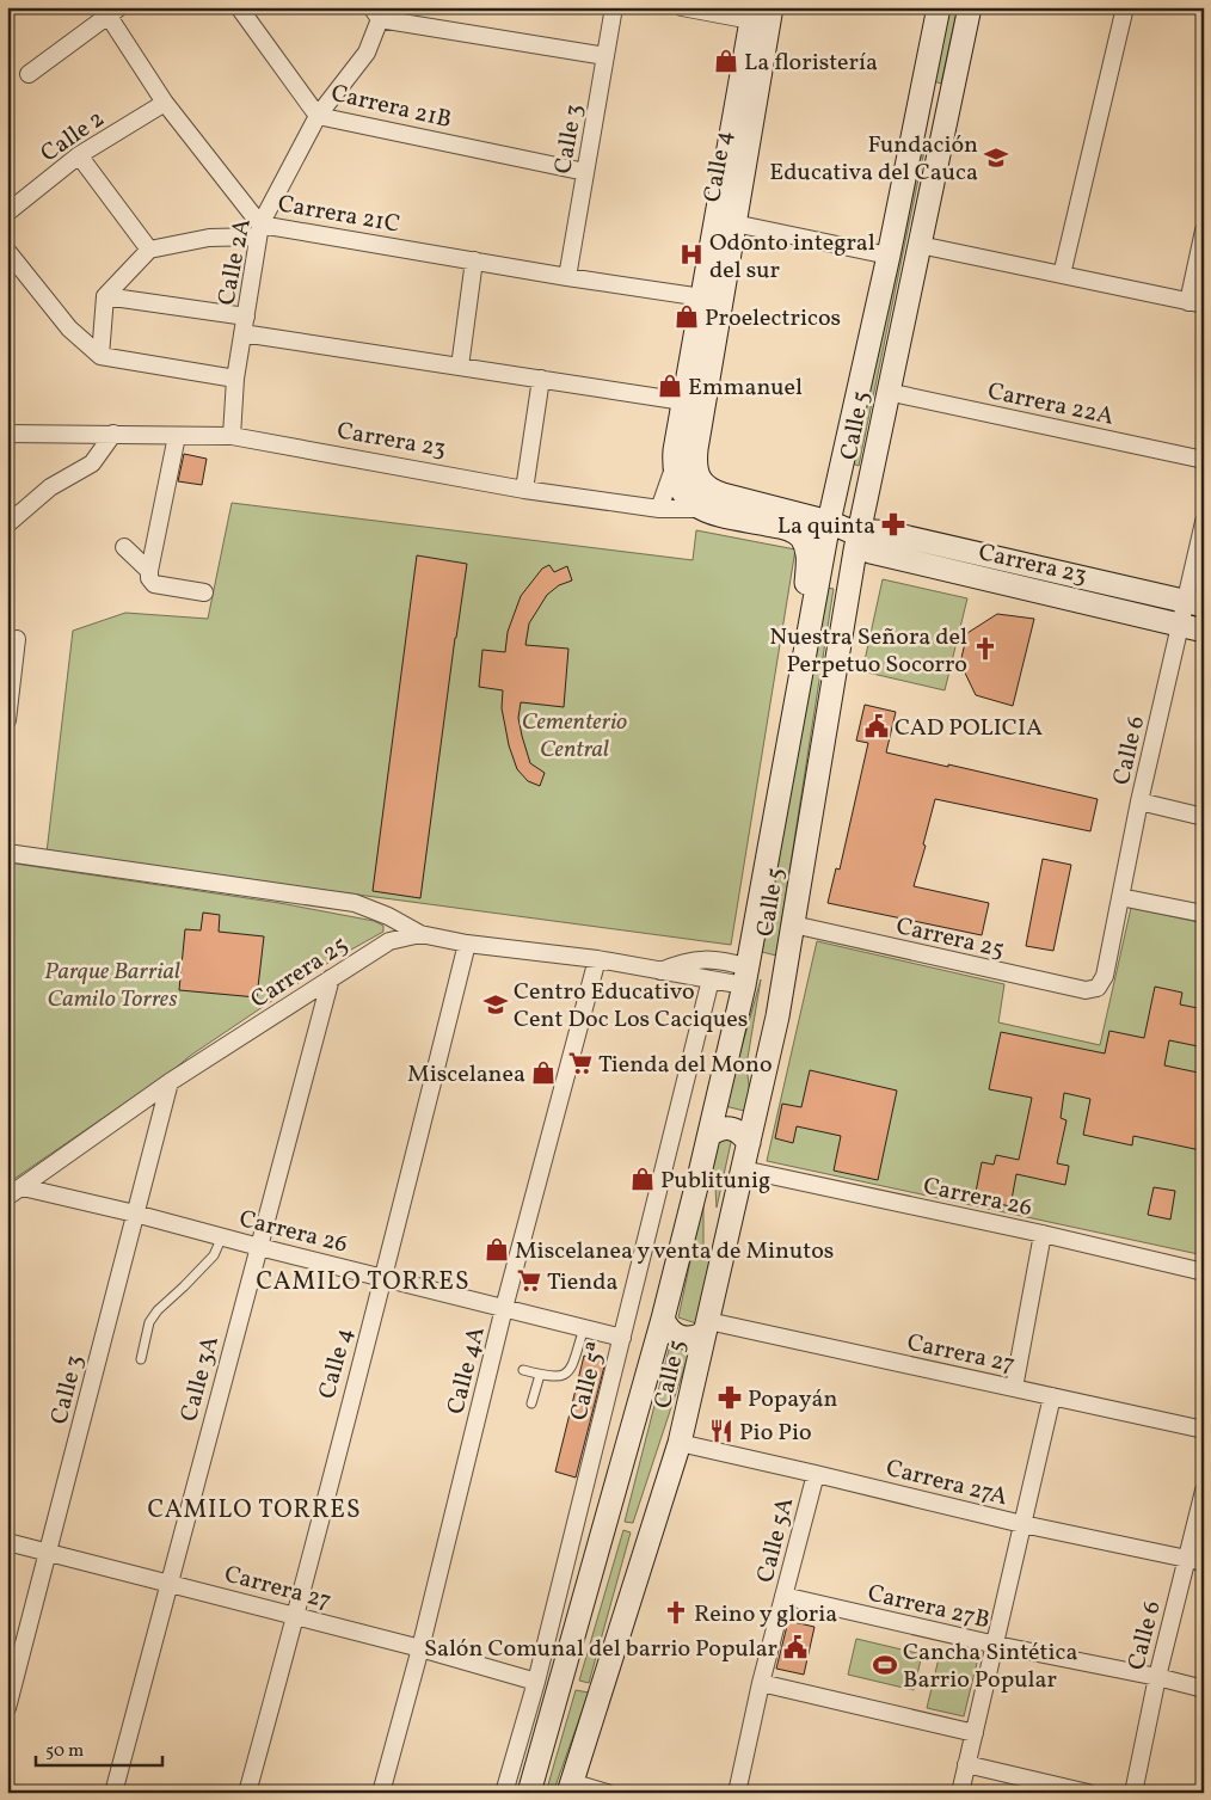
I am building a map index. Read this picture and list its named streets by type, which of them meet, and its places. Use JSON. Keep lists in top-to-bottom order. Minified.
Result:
{"streets":{"main road":["Calle 4","Calle 5","Carrera 23"],"street":["Carrera 21B","Calle 2","Calle 3","Carrera 21C","Calle 2A","Carrera 22A","Calle 6","Carrera 25","Carrera 26","Carrera 27","Calle 4A","Calle 3A","Calle 5ª","Carrera 27A","Calle 5A","Carrera 27B"]},"crossings":[["Carrera 21B","Calle 3"],["Carrera 21B","Calle 2A"],["Calle 2","Carrera 21C"],["Calle 3","Carrera 21C"],["Calle 3","Carrera 25"],["Calle 3","Carrera 26"],["Calle 3","Carrera 27"],["Calle 4","Carrera 21C"],["Calle 4","Carrera 23"],["Calle 4","Carrera 25"],["Calle 4","Carrera 26"],["Calle 4","Carrera 27"],["Carrera 21C","Calle 2A"],["Calle 2A","Carrera 23"],["Carrera 22A","Calle 5"],["Calle 5","Carrera 23"],["Calle 5","Carrera 25"],["Calle 5","Carrera 26"],["Calle 5","Carrera 27"],["Calle 5","Carrera 27A"],["Carrera 23","Calle 6"],["Calle 6","Carrera 25"],["Calle 6","Carrera 27A"],["Calle 6","Carrera 27B"],["Carrera 25","Carrera 26"],["Carrera 25","Calle 4A"],["Carrera 25","Calle 3A"],["Carrera 25","Calle 5ª"],["Carrera 26","Calle 4A"],["Carrera 26","Calle 3A"],["Carrera 26","Calle 5ª"],["Carrera 27","Calle 4A"],["Carrera 27","Calle 3A"],["Carrera 27","Calle 5ª"],["Carrera 27A","Calle 5A"],["Calle 5A","Carrera 27B"]],"districts":["CAMILO TORRES","CAMILO TORRES"],"parks":["Cementerio Central","Parque Barrial Camilo Torres"],"places":{"shop":["La floristería","Proelectricos","Emmanuel","Miscelanea","Publitunig","Miscelanea y venta de Minutos"],"school or university":["Fundación Educativa del Cauca","Centro Educativo Cent Doc Los Caciques"],"hospital":["Odonto integral del sur"],"pharmacy":["La quinta","Popayán"],"church":["Nuestra Señora del Perpetuo Socorro","Reino y gloria"],"public building":["CAD POLICIA","Salón Comunal del barrio Popular"],"supermarket":["Tienda del Mono","Tienda"],"restaurant":["Pio Pio"],"sports":["Cancha Sintética Barrio Popular"]},"scale_bar":"50 m"}
